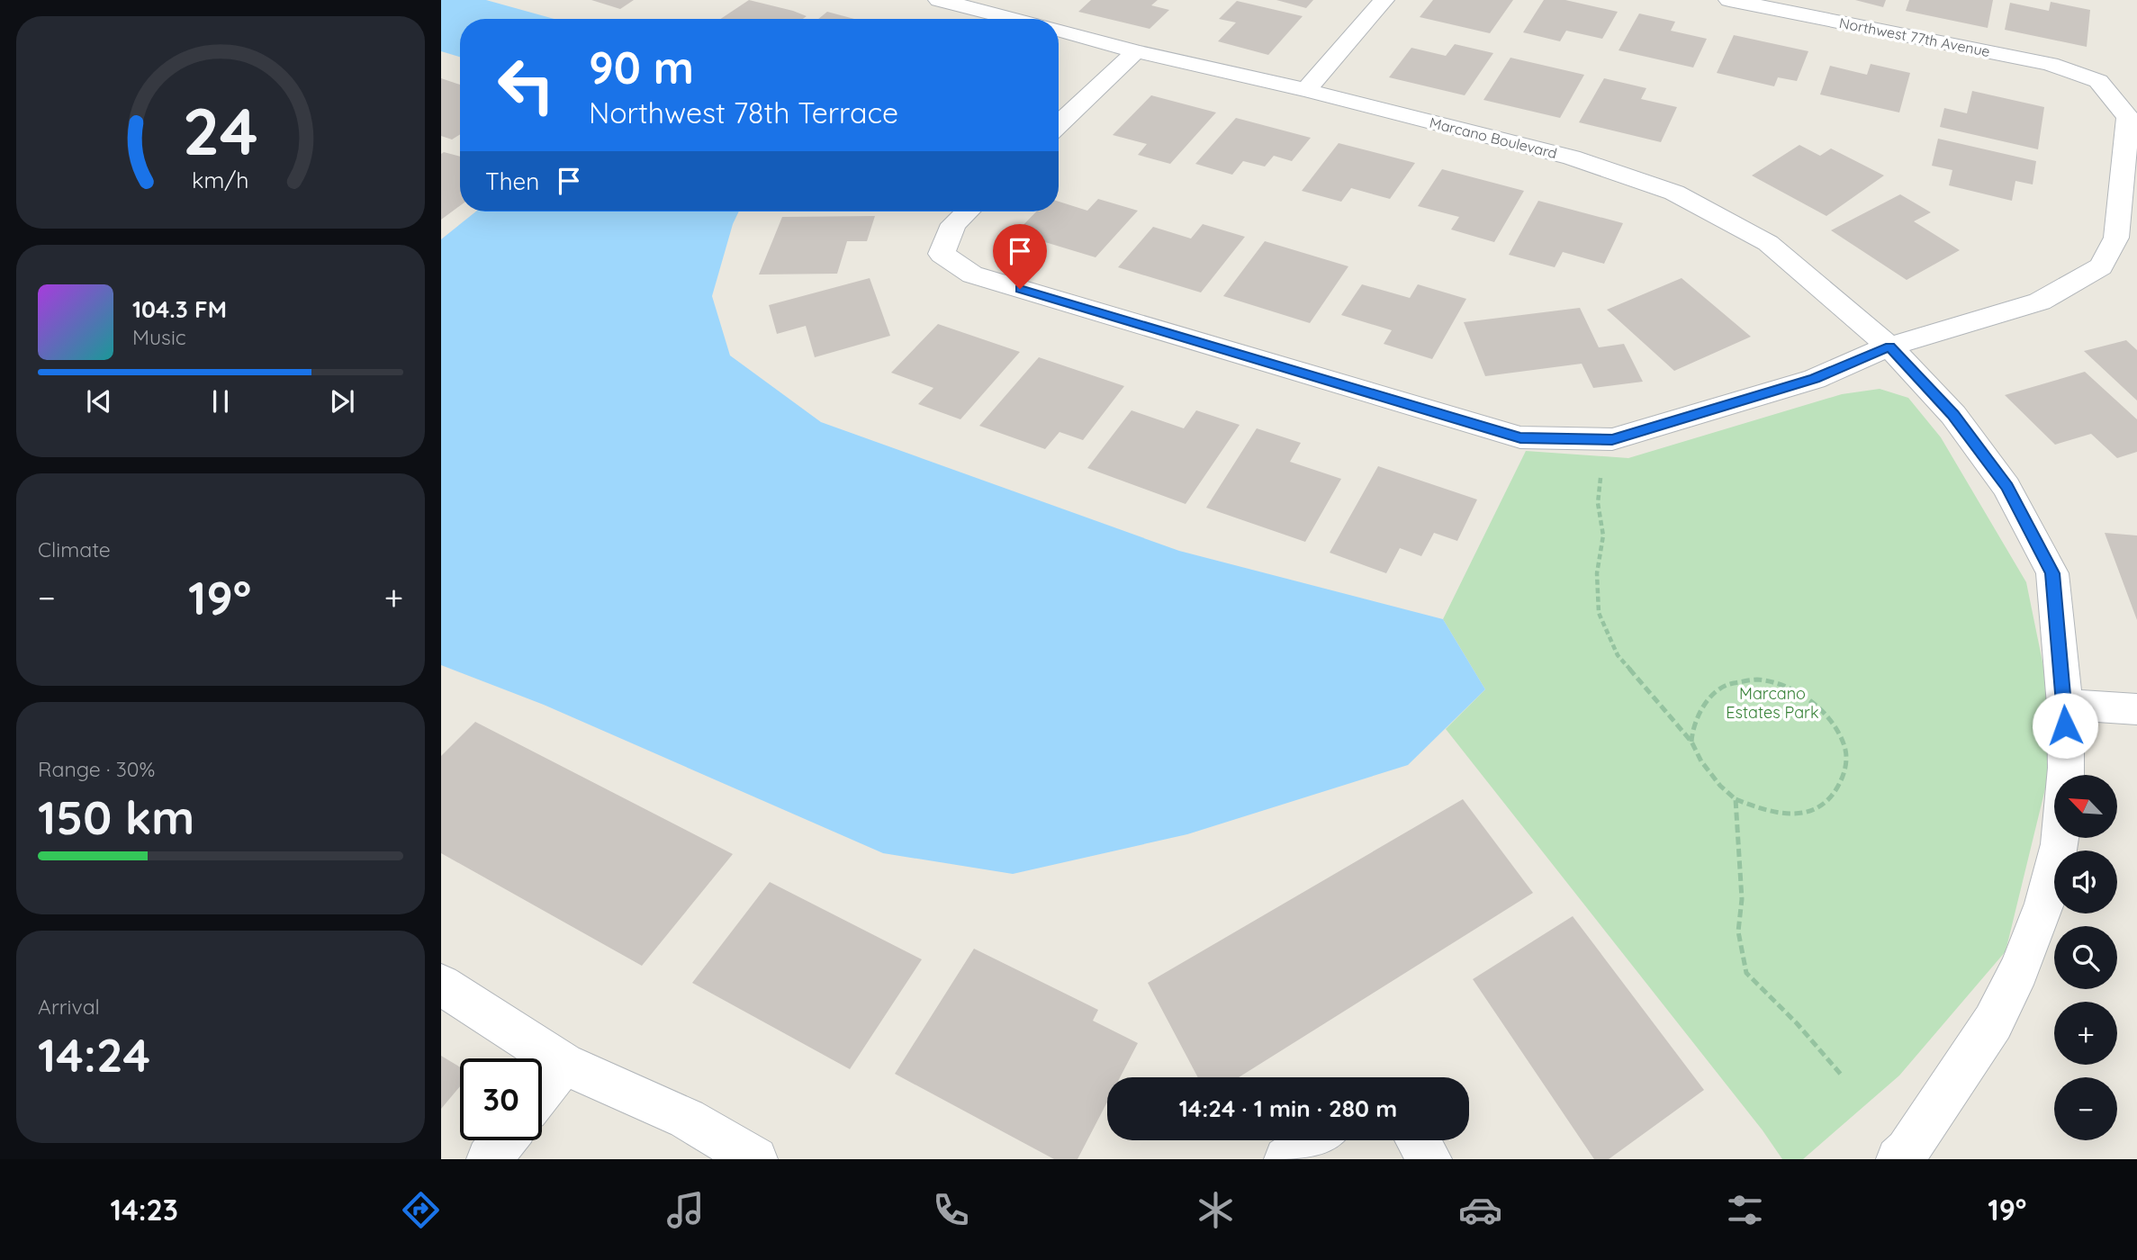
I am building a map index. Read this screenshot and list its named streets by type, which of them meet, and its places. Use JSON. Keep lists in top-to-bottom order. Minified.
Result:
{"streets":{"street":["Northwest 77th Avenue","Marcano Boulevard"]},"crossings":[["Northwest 77th Avenue","Marcano Boulevard"]],"parks":["Marcano Estates Park"],"north":"top left","page":{"turn":["90 m","Northwest 78th Terrace"],"then":"Then","song":["104.3 FM","Music"],"tile":["Climate",["Range · 30%","150 km"],["Arrival","14:24"]],"heat":["−","19°","+"],"map_buttons":["+","−"],"limit":"30","trip":"14:24 · 1 min · 280 m","tabs":["14:23","19°"],"gauge":["24","km/h"]}}
